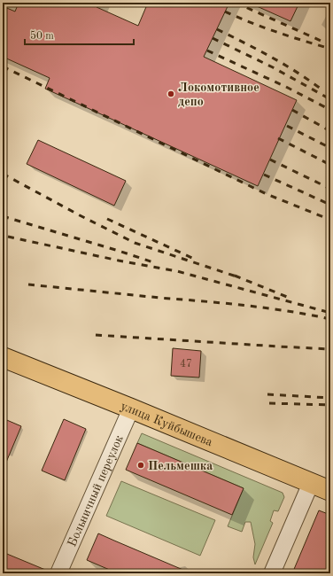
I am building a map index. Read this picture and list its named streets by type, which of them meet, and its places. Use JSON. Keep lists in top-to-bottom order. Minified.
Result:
{"streets":{"main road":["улица Куйбышева"],"street":["Больничный переулок"]},"crossings":[["улица Куйбышева","Больничный переулок"]],"places":["Локомотивное депо","Пельмешка"],"house_numbers":["47"],"scale_bar":"50 m"}
